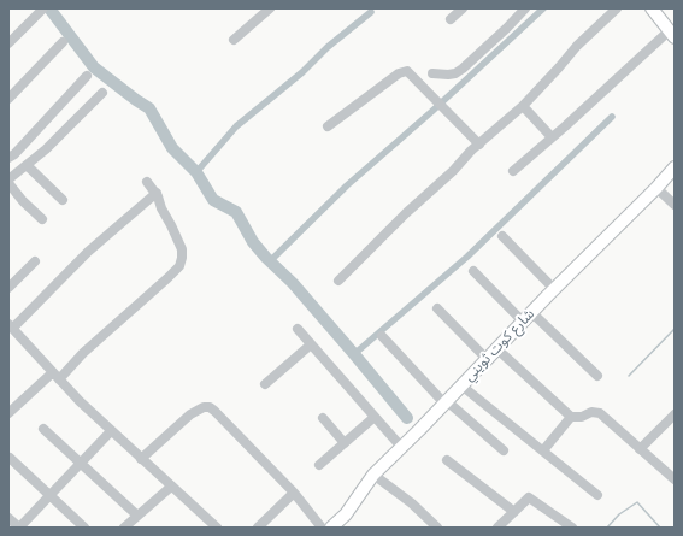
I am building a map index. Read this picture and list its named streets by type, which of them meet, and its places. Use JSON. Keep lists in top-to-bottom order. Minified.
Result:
{"streets":{"main road":["شارع كوت ثويني"]}}
